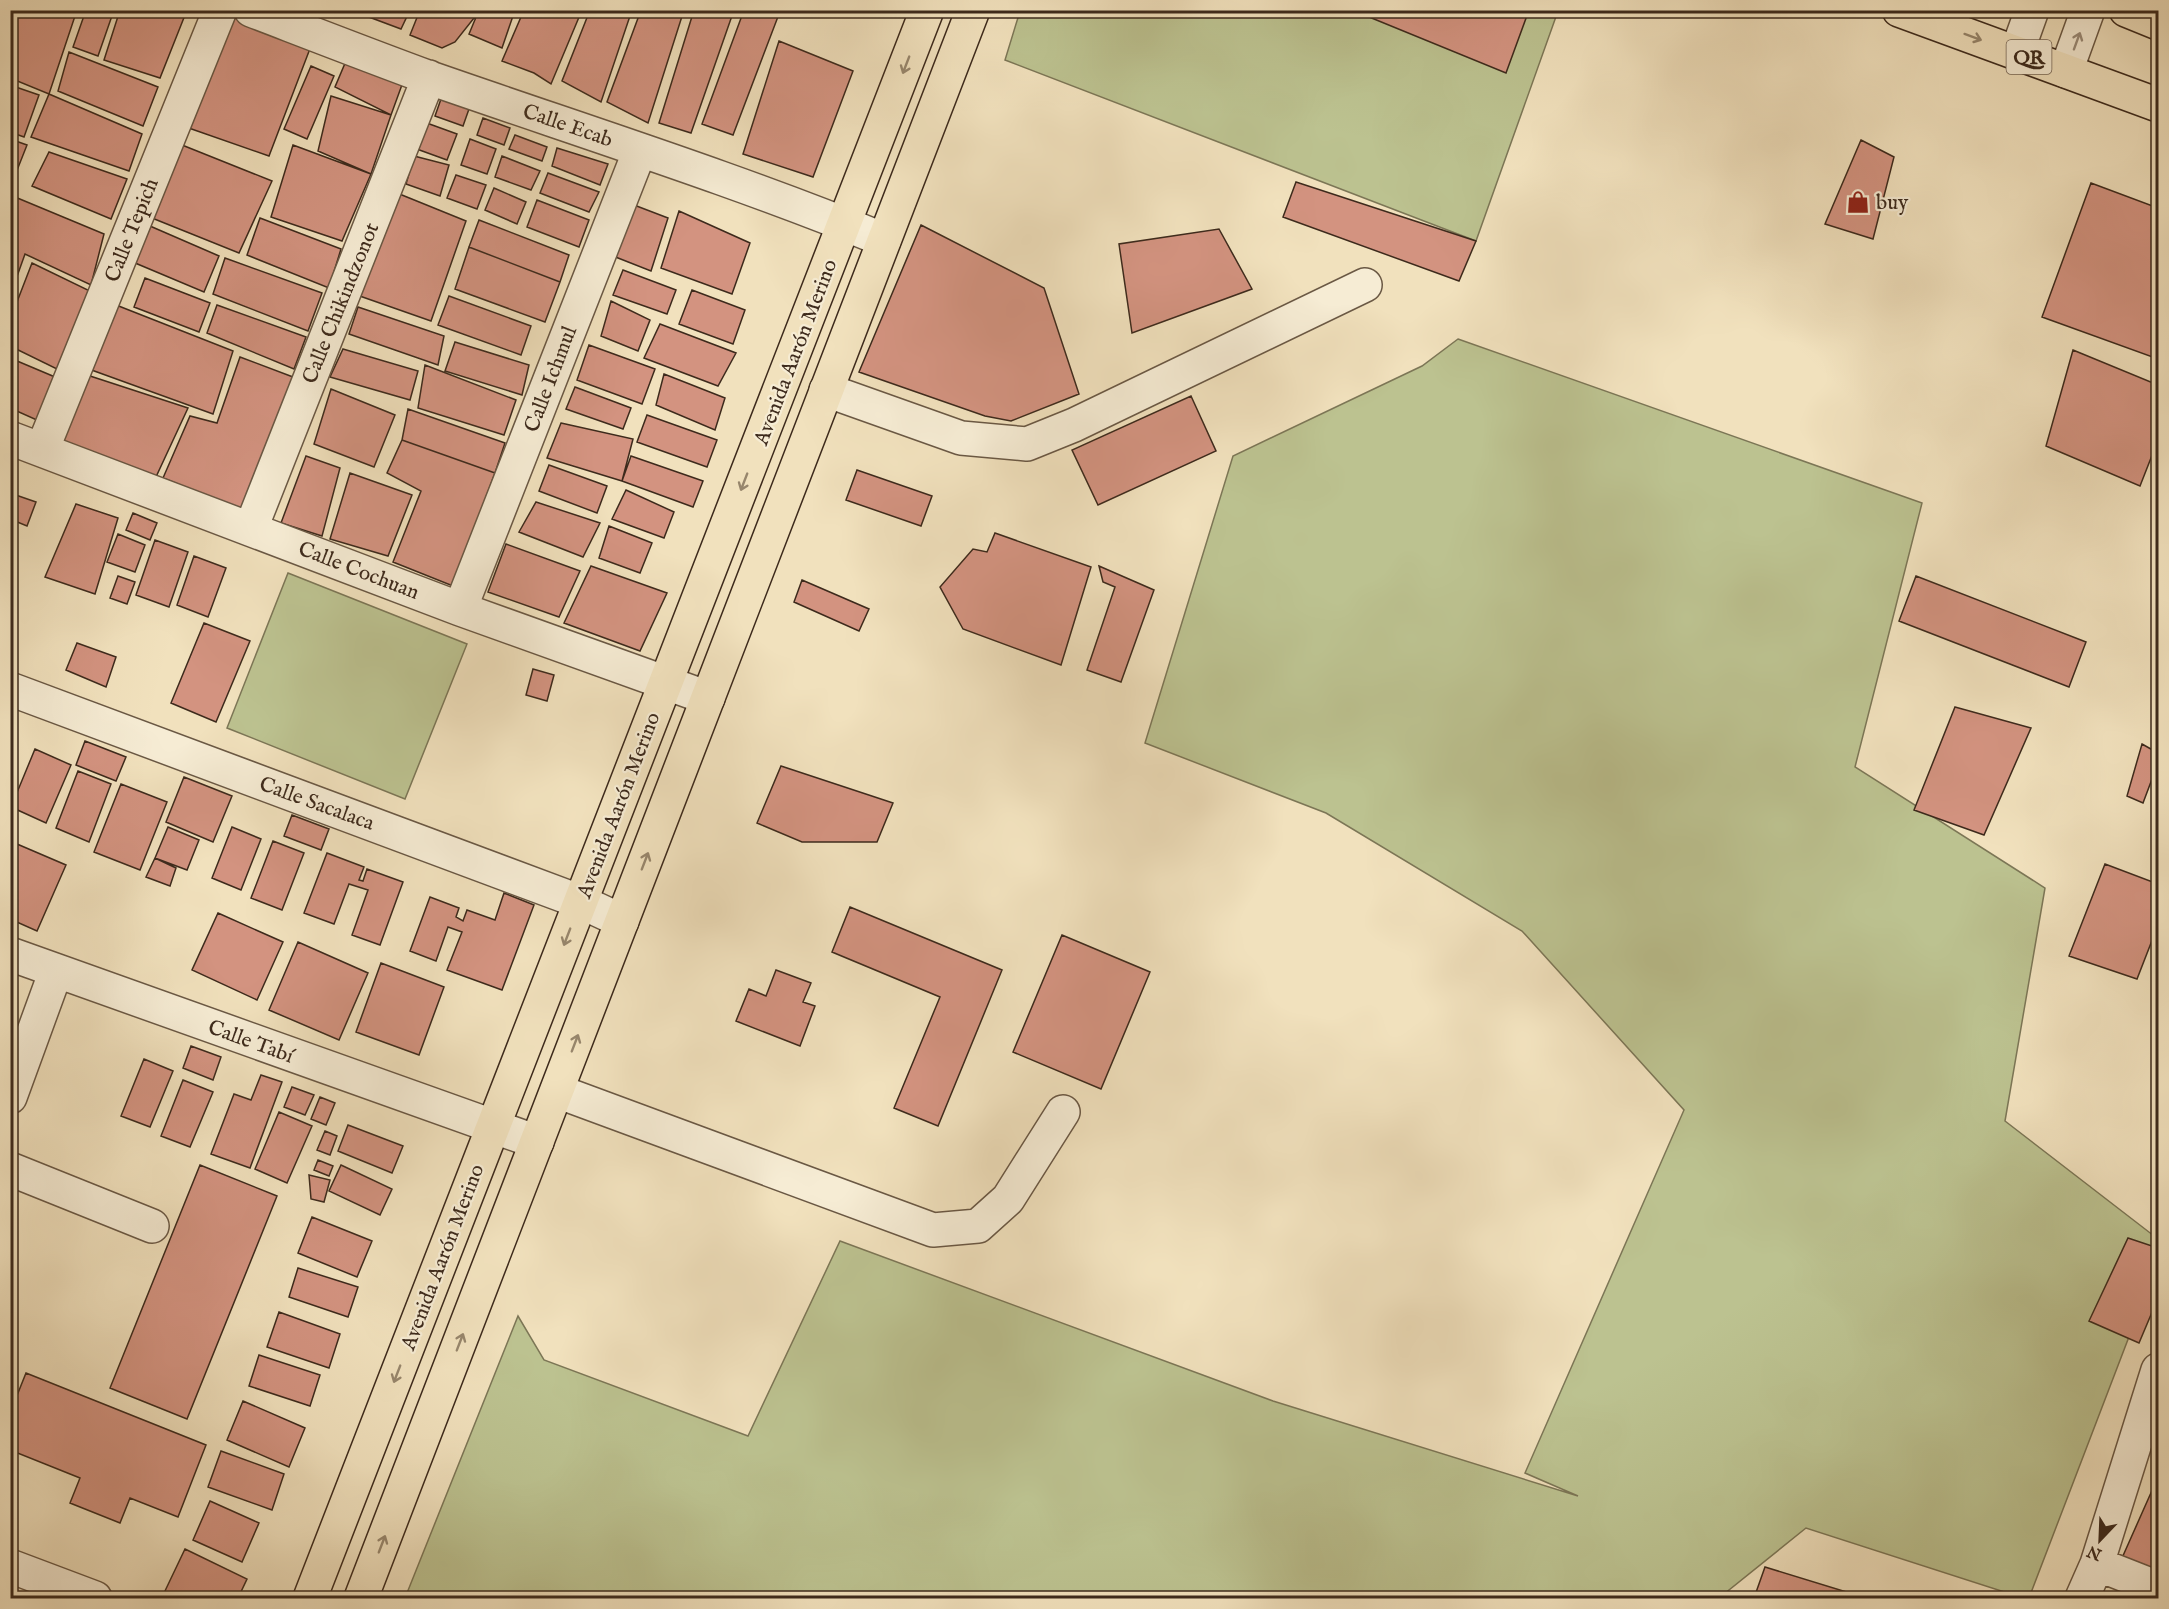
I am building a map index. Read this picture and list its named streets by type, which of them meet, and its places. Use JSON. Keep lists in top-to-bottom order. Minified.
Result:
{"streets":{"main road":["QR","Avenida Aarón Merino"],"street":["Calle Ecab","Calle Tepich","Calle Chikindzonot","Calle Ichmul","Calle Cochuan","Calle Sacalaca","Calle Tabí"]},"crossings":[["Calle Ecab","Calle Chikindzonot"],["Calle Ecab","Avenida Aarón Merino"],["Calle Ecab","Calle Ichmul"],["Calle Tepich","Calle Cochuan"],["Calle Chikindzonot","Calle Cochuan"],["Avenida Aarón Merino","Calle Cochuan"],["Avenida Aarón Merino","Calle Sacalaca"],["Avenida Aarón Merino","Calle Tabí"],["Calle Ichmul","Calle Cochuan"]],"places":{"shop":["buy"]},"north":"bottom left"}
